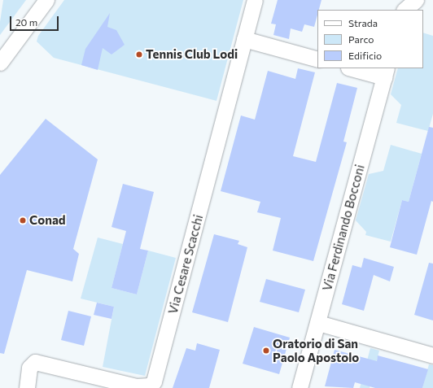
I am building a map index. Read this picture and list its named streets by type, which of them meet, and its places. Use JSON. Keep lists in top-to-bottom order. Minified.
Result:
{"streets":{"street":["Via Ferdinando Bocconi","Via Cesare Scacchi"]},"places":["Tennis Club Lodi","Conad","Oratorio di San Paolo Apostolo"],"legend":["Strada","Parco","Edificio"],"scale_bar":"20 m"}
